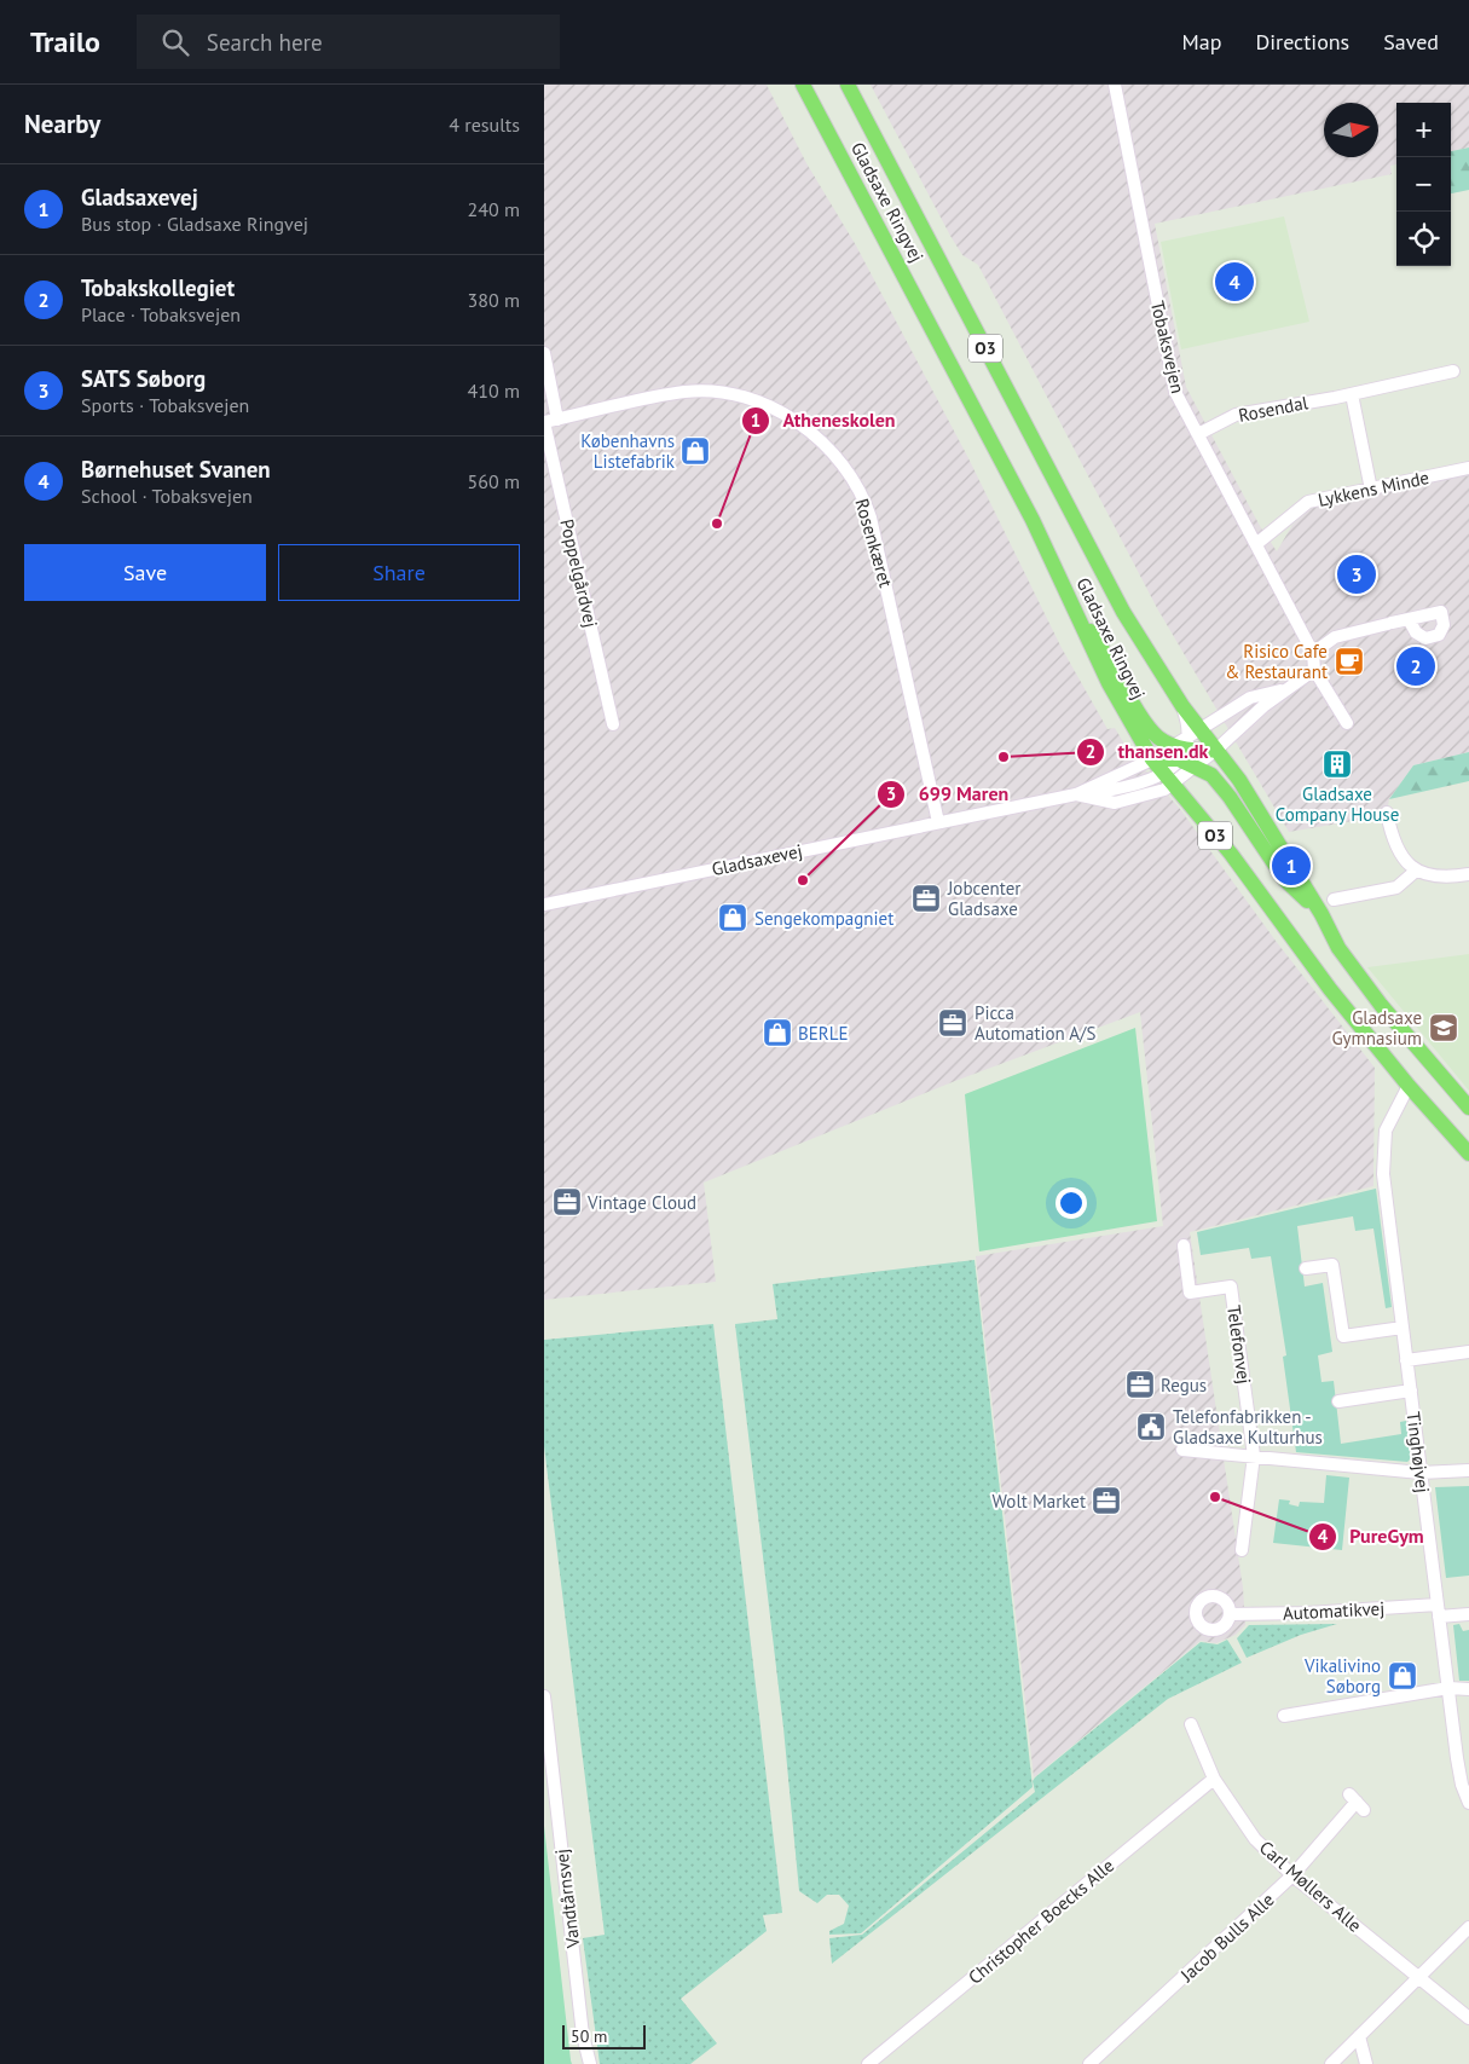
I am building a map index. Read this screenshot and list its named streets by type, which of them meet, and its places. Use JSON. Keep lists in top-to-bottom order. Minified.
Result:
{"streets":{"main road":["Gladsaxe Ringvej","O3"],"street":["Tobaksvejen","Rosendal","Lykkens Minde","Rosenkæret","Poppelgårdvej","Gladsaxevej","Telefonvej","Tinghøjvej","Automatikvej","Carl Møllers Alle","Vandtårnsvej","Christopher Boecks Alle","Jacob Bulls Alle"]},"crossings":[["Gladsaxe Ringvej","Gladsaxevej"],["Gladsaxe Ringvej","Tinghøjvej"],["Tobaksvejen","Rosendal"],["Tobaksvejen","Lykkens Minde"],["Rosenkæret","Poppelgårdvej"],["Rosenkæret","Gladsaxevej"],["Tinghøjvej","Automatikvej"],["Carl Møllers Alle","Christopher Boecks Alle"],["Carl Møllers Alle","Jacob Bulls Alle"]],"places":{"shop":["Københavns Listefabrik","Sengekompagniet","BERLE","Vikalivino Søborg"],"other":["Atheneskolen","thansen.dk","699 Maren","PureGym"],"cafe":["Risico Cafe & Restaurant"],"building":["Gladsaxe Company House"],"office":["Jobcenter Gladsaxe","Picca Automation A/S","Vintage Cloud","Regus","Wolt Market"],"school or university":["Gladsaxe Gymnasium"],"public building":["Telefonfabrikken - Gladsaxe Kulturhus"]},"scale_bar":"50 m","north":"right","page":{"header":"Trailo","search":"Search here","nav":["Map","Directions","Saved"],"heading":["Nearby","4 results"],"map_buttons":["+","−"],"list":[{"mark":"1","name":"Gladsaxevej","note":"Bus stop · Gladsaxe Ringvej","value":"240 m"},{"mark":"2","name":"Tobakskollegiet","note":"Place · Tobaksvejen","value":"380 m"},{"mark":"3","name":"SATS Søborg","note":"Sports · Tobaksvejen","value":"410 m"},{"mark":"4","name":"Børnehuset Svanen","note":"School · Tobaksvejen","value":"560 m"}],"pins":["4","3","2","1"],"buttons":["Save","Share"],"scale":"50 m"}}
